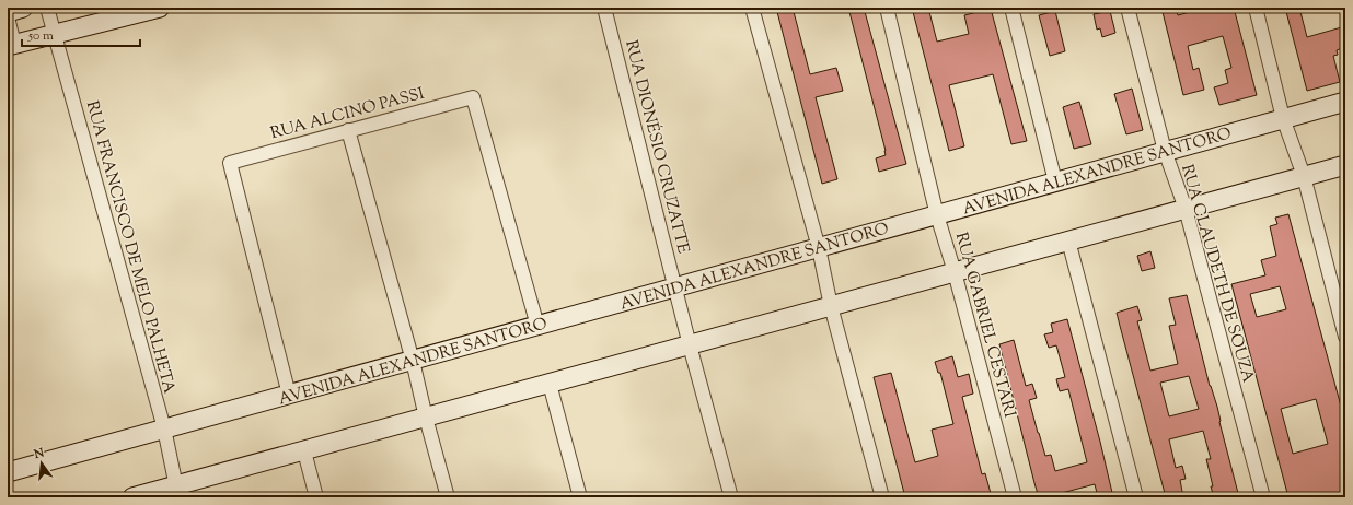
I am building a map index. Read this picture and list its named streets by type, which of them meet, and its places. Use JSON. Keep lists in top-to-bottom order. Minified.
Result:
{"streets":{"street":["RUA ALCINO PASSI","RUA DIONÉSIO CRUZATTE","AVENIDA ALEXANDRE SANTORO","RUA FRANCISCO DE MELO PALHETA","RUA CLAUDETH DE SOUZA","RUA GABRIEL CESTARI"]},"crossings":[["RUA ALCINO PASSI","AVENIDA ALEXANDRE SANTORO"],["RUA DIONÉSIO CRUZATTE","AVENIDA ALEXANDRE SANTORO"],["AVENIDA ALEXANDRE SANTORO","RUA FRANCISCO DE MELO PALHETA"],["AVENIDA ALEXANDRE SANTORO","RUA CLAUDETH DE SOUZA"],["AVENIDA ALEXANDRE SANTORO","RUA GABRIEL CESTARI"]],"scale_bar":"50 m","north":"top"}
